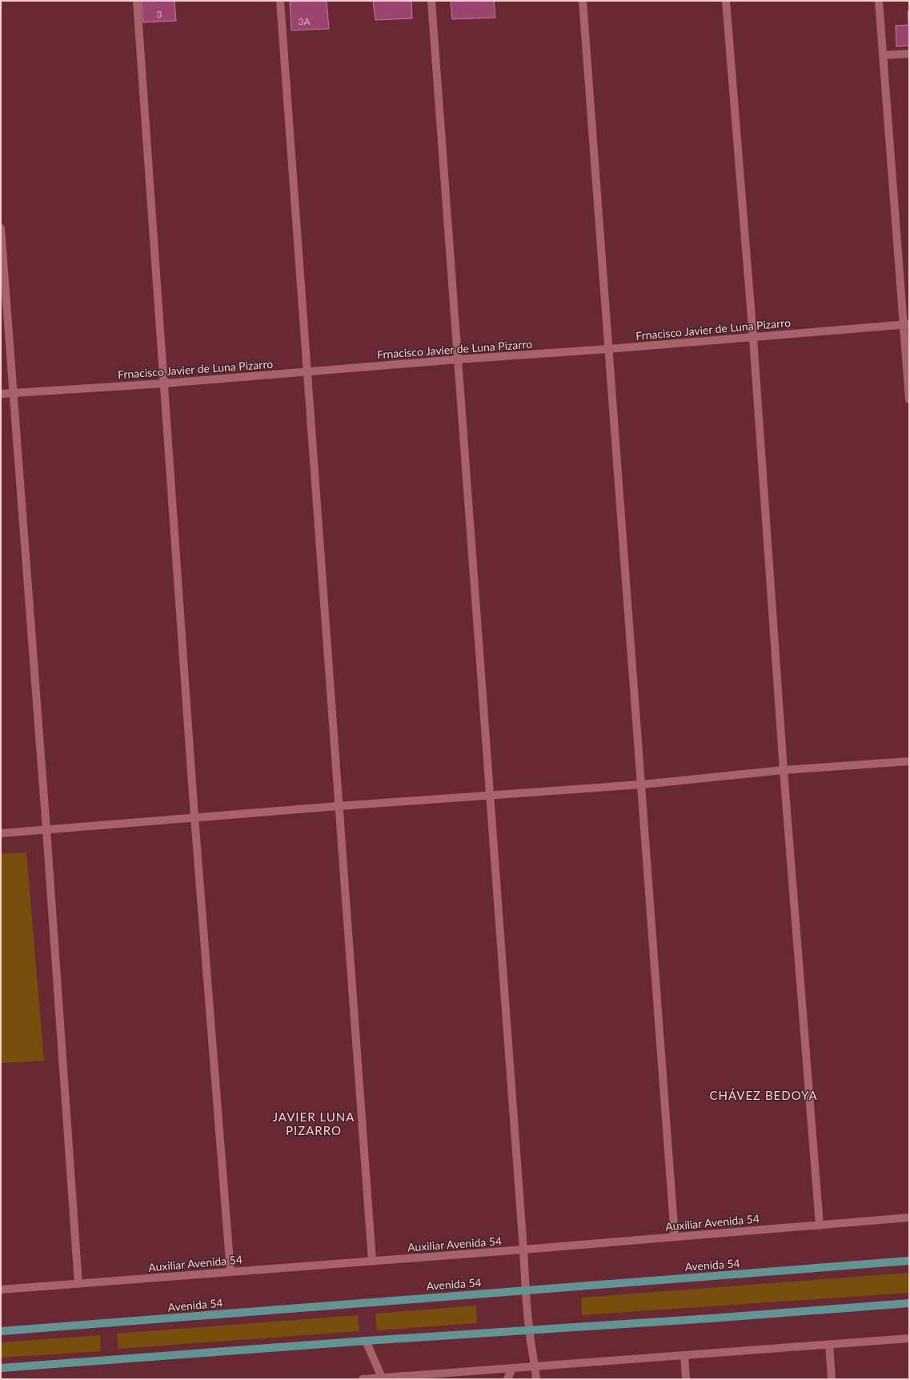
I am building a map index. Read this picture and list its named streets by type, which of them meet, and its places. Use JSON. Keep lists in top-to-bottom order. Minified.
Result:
{"streets":{"main road":["Avenida 54"],"street":["Frnacisco Javier de Luna Pizarro","Auxiliar Avenida 54"]},"districts":["CHÁVEZ BEDOYA","JAVIER LUNA PIZARRO"],"house_numbers":["3","3A"]}
